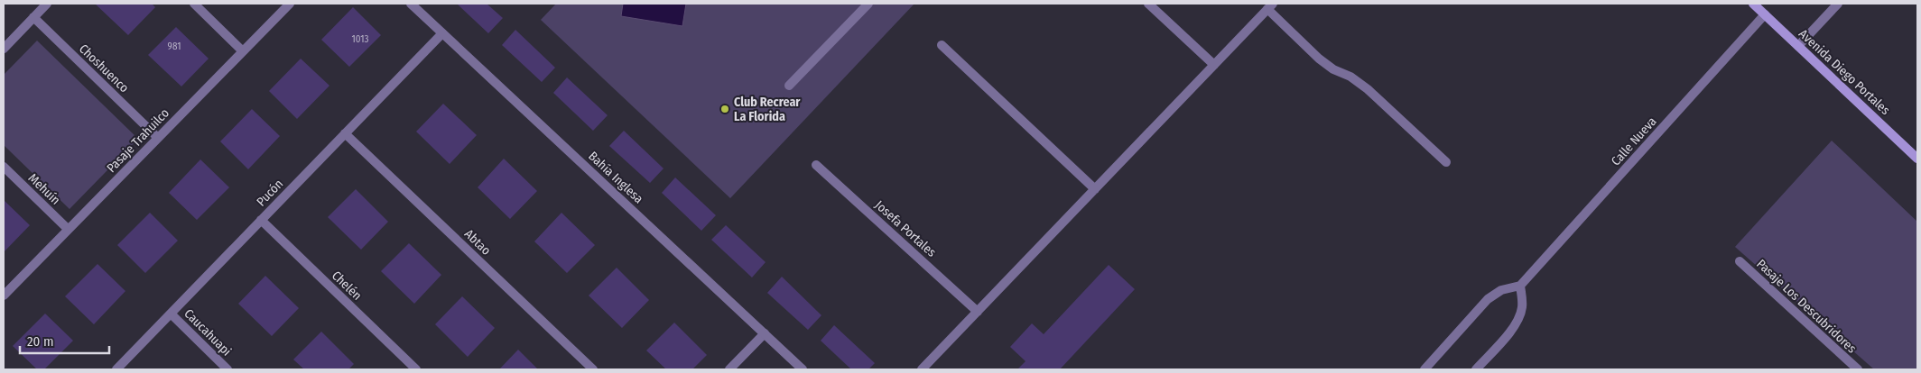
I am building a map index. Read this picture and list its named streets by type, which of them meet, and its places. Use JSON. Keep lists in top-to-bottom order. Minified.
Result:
{"streets":{"main road":["Avenida Diego Portales"],"street":["Choshuenco","Pasaje Trahuilco","Calle Nueva","Bahía Inglesa","Mehuín","Pucón","Josefa Portales","Abtao","Chelén","Pasaje Los Descubridores","Caucahuapi"]},"crossings":[["Choshuenco","Pasaje Trahuilco"],["Avenida Diego Portales","Calle Nueva"],["Pasaje Trahuilco","Mehuín"],["Bahía Inglesa","Pucón"],["Pucón","Abtao"],["Pucón","Chelén"],["Pucón","Caucahuapi"]],"places":["Club Recrear La Florida"],"house_numbers":["1013","981"],"scale_bar":"20 m"}
